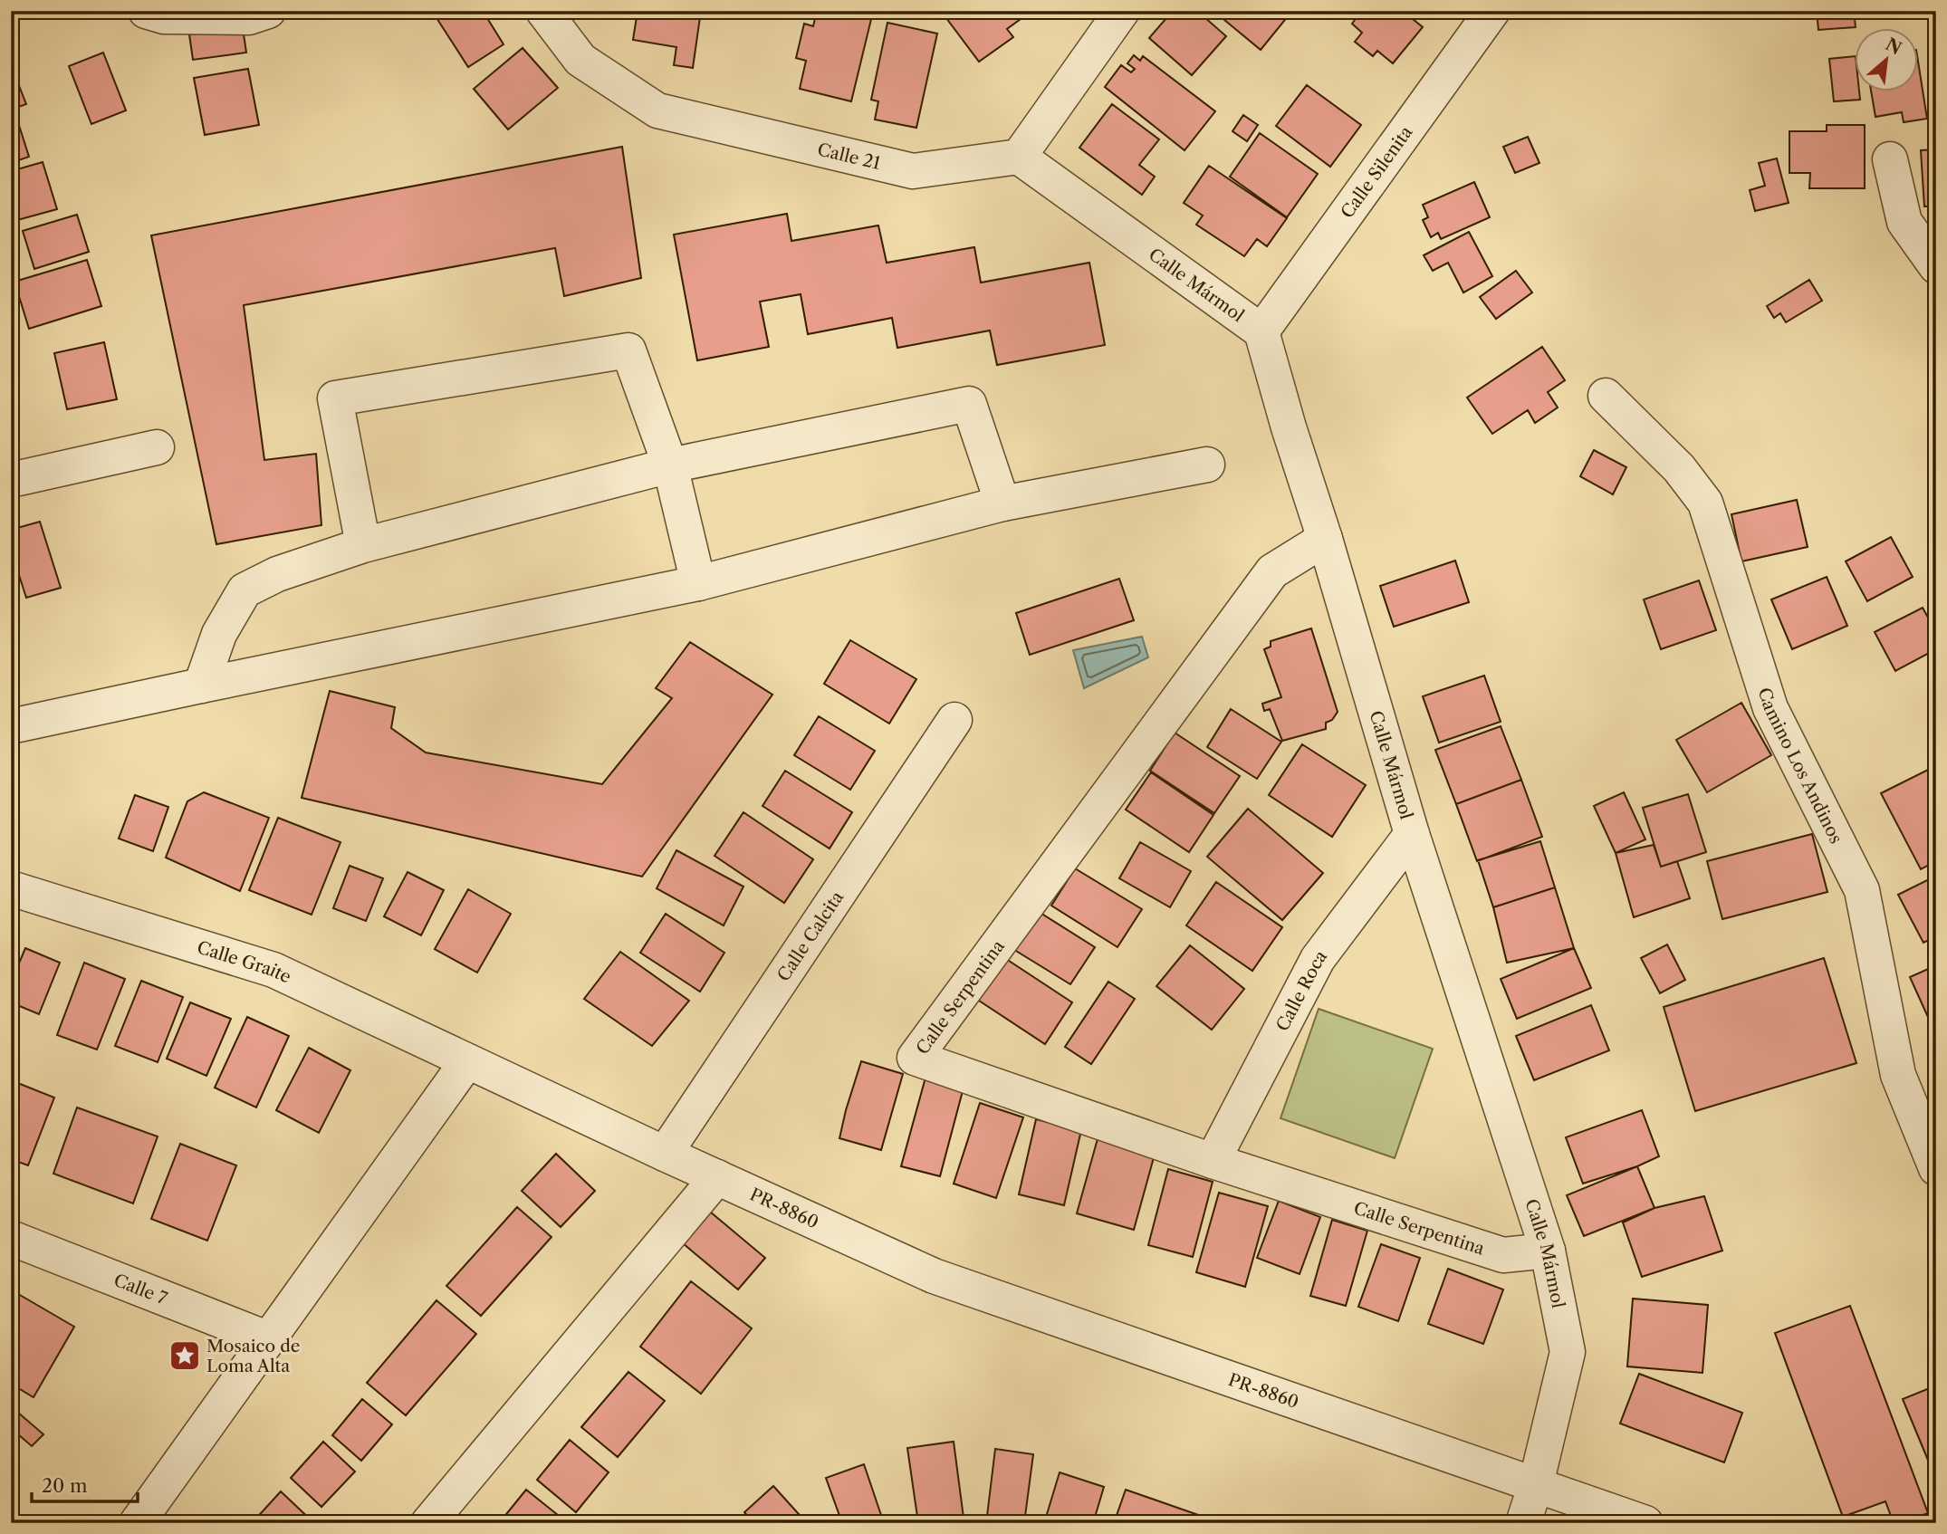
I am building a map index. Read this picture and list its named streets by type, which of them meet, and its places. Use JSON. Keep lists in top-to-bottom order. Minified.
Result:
{"streets":{"street":["Calle 21","Calle Silenita","Calle Mármol","Camino Los Andinos","Calle Calcita","Calle Graite","Calle Roca","Calle Serpentina","PR-8860","Calle 7"]},"crossings":[["Calle 21","Calle Mármol"],["Calle Silenita","Calle Mármol"],["Calle Mármol","Calle Roca"],["Calle Mármol","Calle Serpentina"],["Calle Mármol","PR-8860"],["Calle Calcita","PR-8860"],["Calle Graite","PR-8860"],["Calle Roca","Calle Serpentina"]],"places":{"place":["Mosaico de Loma Alta"]},"scale_bar":"20 m","north":"top right"}
